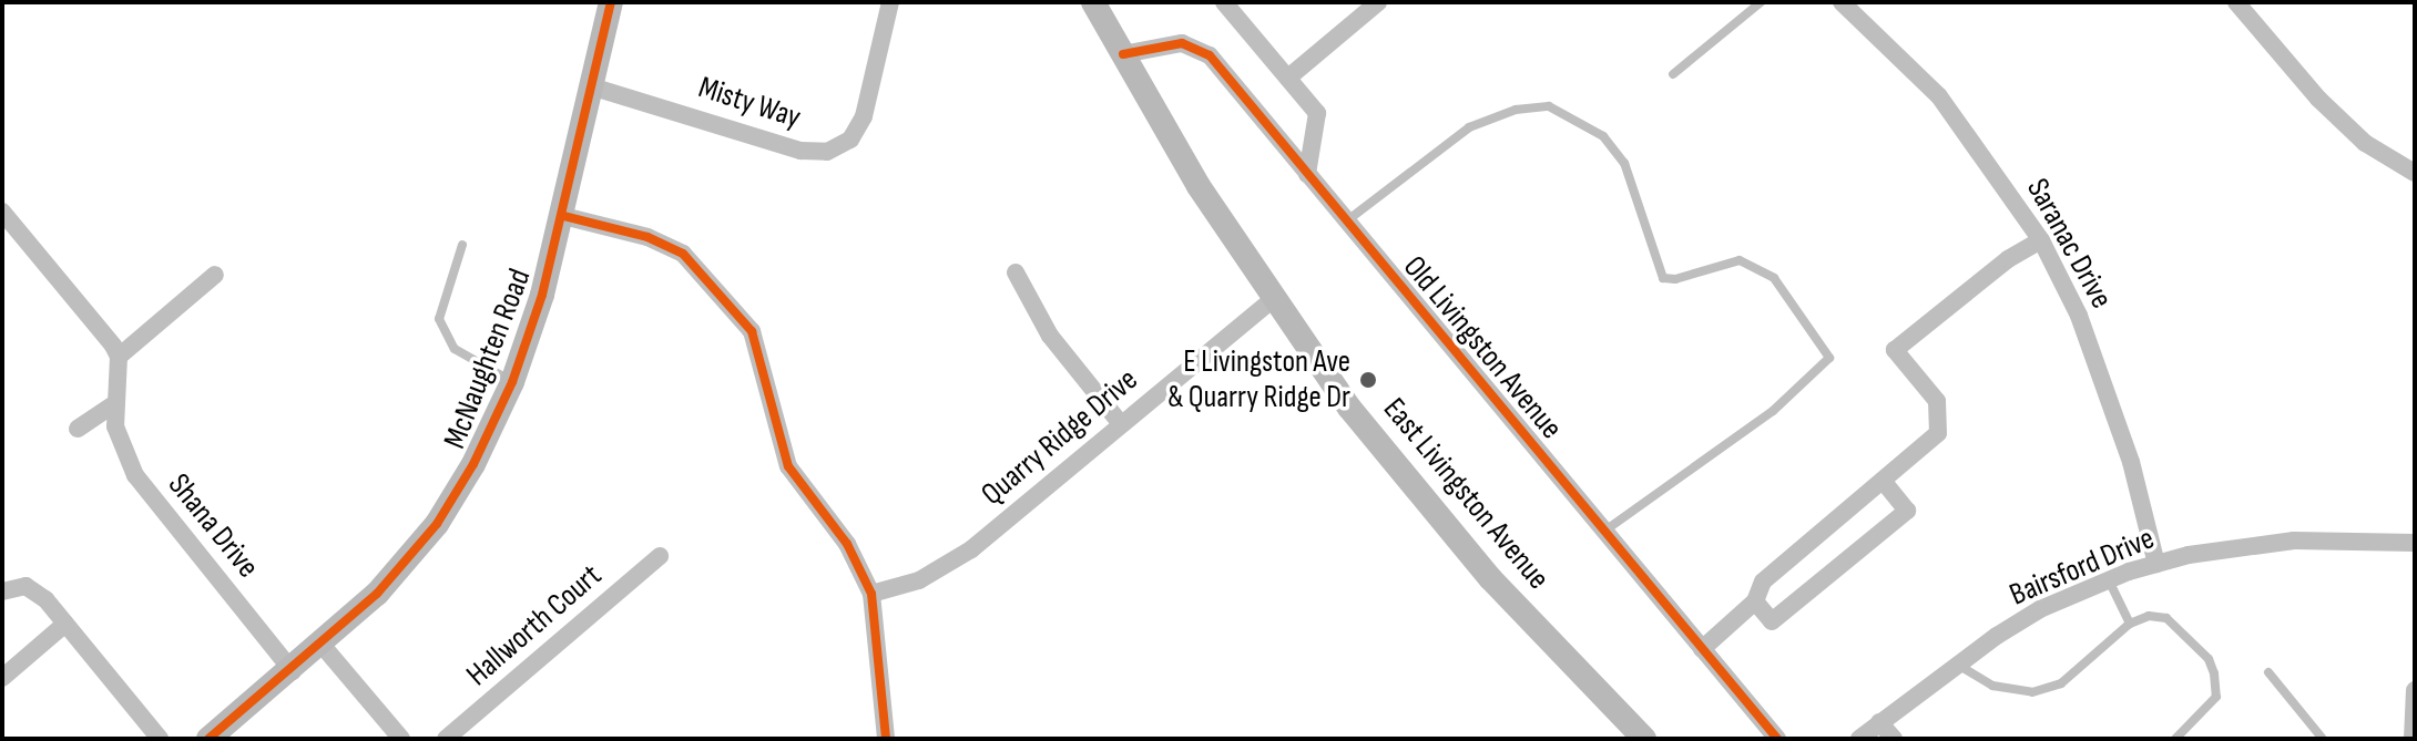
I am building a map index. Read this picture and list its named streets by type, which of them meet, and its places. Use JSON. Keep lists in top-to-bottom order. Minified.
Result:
{"streets":{"main road":["McNaughten Road","East Livingston Avenue"],"street":["Misty Way","Saranac Drive","Old Livingston Avenue","Quarry Ridge Drive","Shana Drive","Bairsford Drive","Hallworth Court"]},"crossings":[["Misty Way","McNaughten Road"],["Saranac Drive","Bairsford Drive"],["Old Livingston Avenue","East Livingston Avenue"],["McNaughten Road","Shana Drive"],["Quarry Ridge Drive","East Livingston Avenue"]],"places":["E Livingston Ave & Quarry Ridge Dr"]}
